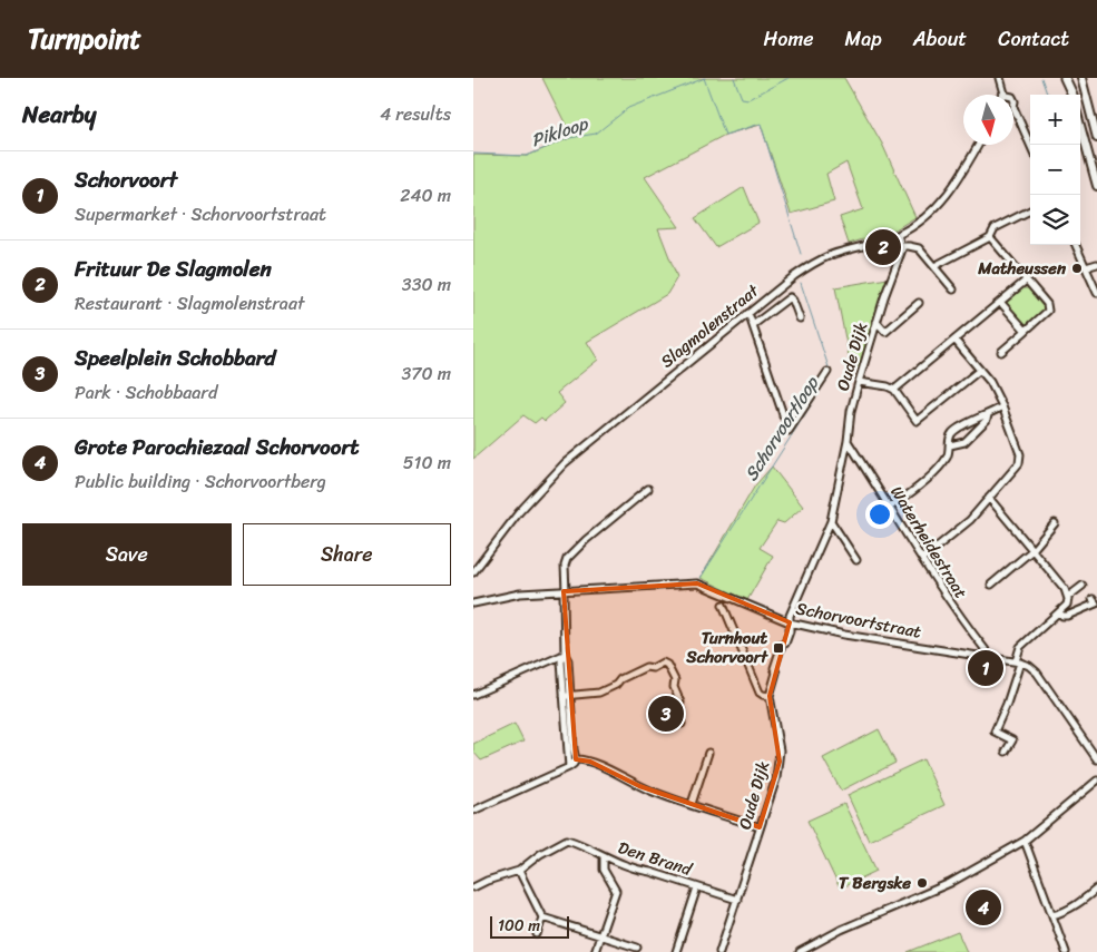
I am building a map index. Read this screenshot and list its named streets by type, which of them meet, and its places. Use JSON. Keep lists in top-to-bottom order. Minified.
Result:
{"streets":{"street":["Slagmolenstraat","Oude Dijk","Waterheidestraat","Schorvoortstraat","Den Brand"]},"crossings":[["Oude Dijk","Waterheidestraat"],["Oude Dijk","Schorvoortstraat"],["Oude Dijk","Den Brand"],["Waterheidestraat","Schorvoortstraat"]],"water":["Pikloop","Schorvoortloop"],"places":{"other":["Matheussen","T Bergske"],"transit":["Turnhout Schorvoort"]},"scale_bar":"100 m","north":"bottom","page":{"header":"Turnpoint","nav":["Home","Map","About","Contact"],"heading":["Nearby","4 results"],"map_buttons":["+","−"],"list":[{"mark":"1","name":"Schorvoort","note":"Supermarket · Schorvoortstraat","value":"240 m"},{"mark":"2","name":"Frituur De Slagmolen","note":"Restaurant · Slagmolenstraat","value":"330 m"},{"mark":"3","name":"Speelplein Schobbard","note":"Park · Schobbaard","value":"370 m"},{"mark":"4","name":"Grote Parochiezaal Schorvoort","note":"Public building · Schorvoortberg","value":"510 m"}],"pins":["2","1","3","4"],"buttons":["Save","Share"],"scale":"100 m"}}
